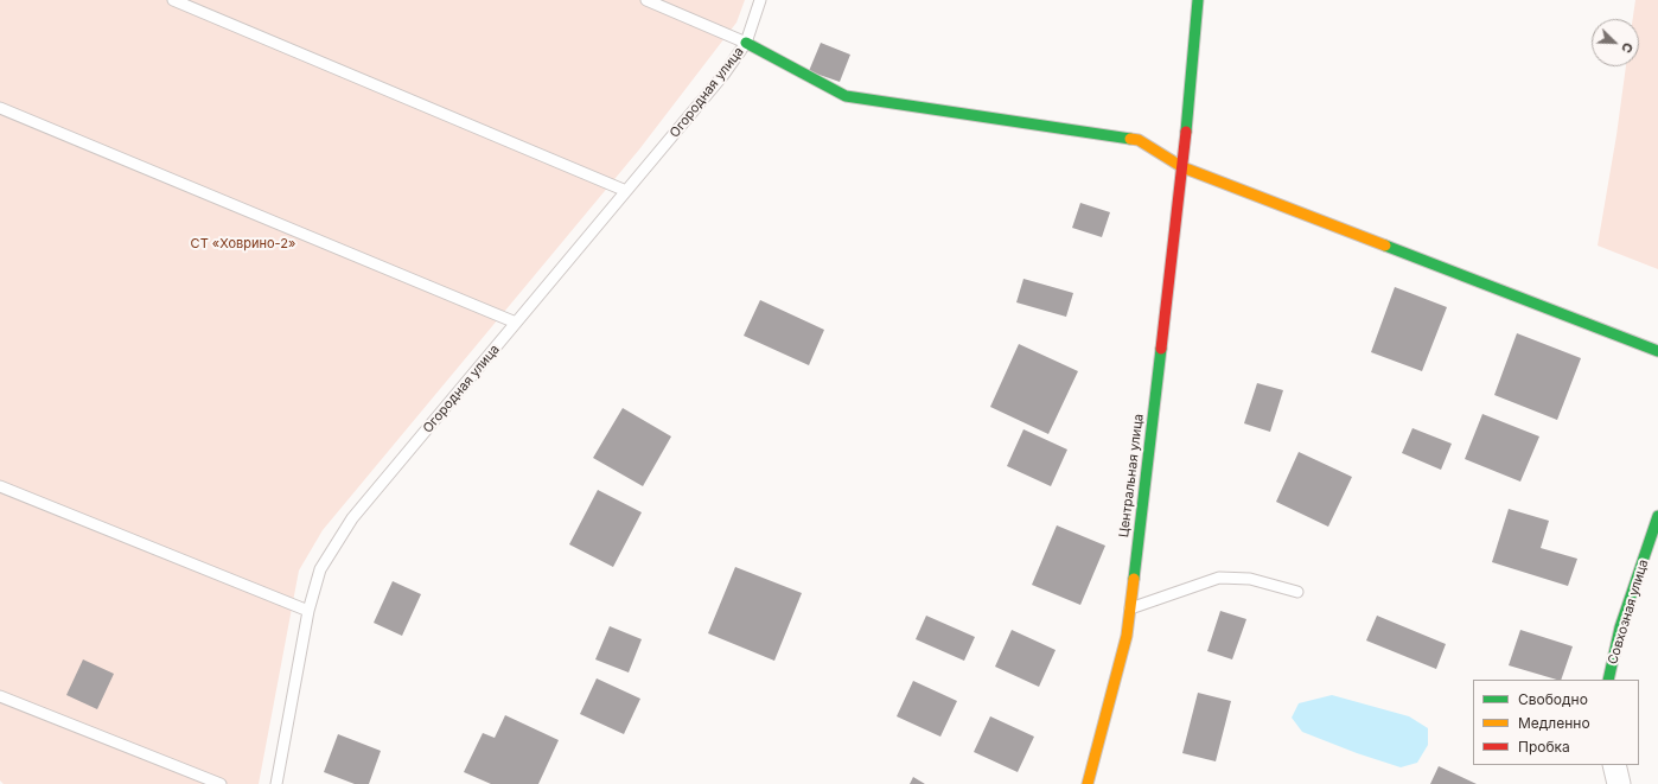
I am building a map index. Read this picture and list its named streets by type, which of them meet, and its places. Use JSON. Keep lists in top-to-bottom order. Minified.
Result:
{"streets":{"street":["Центральная улица","Совхозная улица"],"lane":["Огородная улица"]},"parks":["СТ «Ховрино-2»"],"legend":["Свободно","Медленно","Пробка"],"north":"bottom right"}
